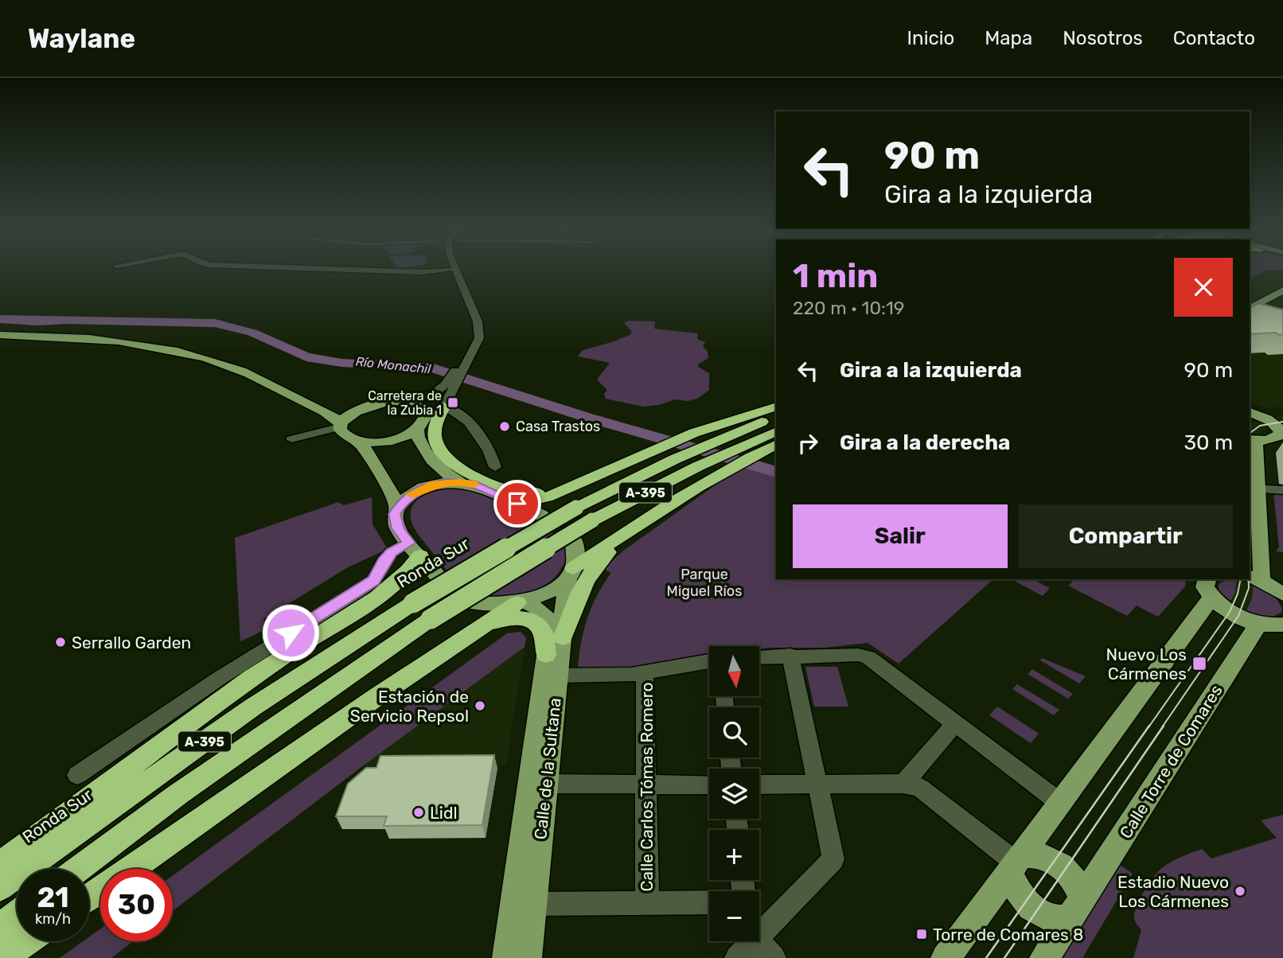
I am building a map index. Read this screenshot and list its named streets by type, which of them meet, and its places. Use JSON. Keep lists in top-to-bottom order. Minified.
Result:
{"streets":{"highway":["A-395","Ronda Sur"],"main road":["Calle Torre de Comares","Calle de la Sultana"],"street":["Calle Carlos Tómas Romero"]},"water":["Río Monachil"],"parks":["Parque Miguel Ríos"],"places":{"transit":["Carretera de la Zubia 1","Nuevo Los Cármenes","Torre de Comares 8"],"other":["Casa Trastos","Serrallo Garden","Estación de Servicio Repsol","Lidl","Estadio Nuevo Los Cármenes"]},"north":"bottom","page":{"header":"Waylane","nav":["Inicio","Mapa","Nosotros","Contacto"],"turn":["90 m","Gira a la izquierda"],"heading":["1 min","220 m · 10:19"],"list":[{"name":"Gira a la izquierda","value":"90 m"},{"name":"Gira a la derecha","value":"30 m"}],"buttons":["Salir","Compartir"],"map_buttons":["+","−"],"speed":"21 km/h","limit":"30"}}
